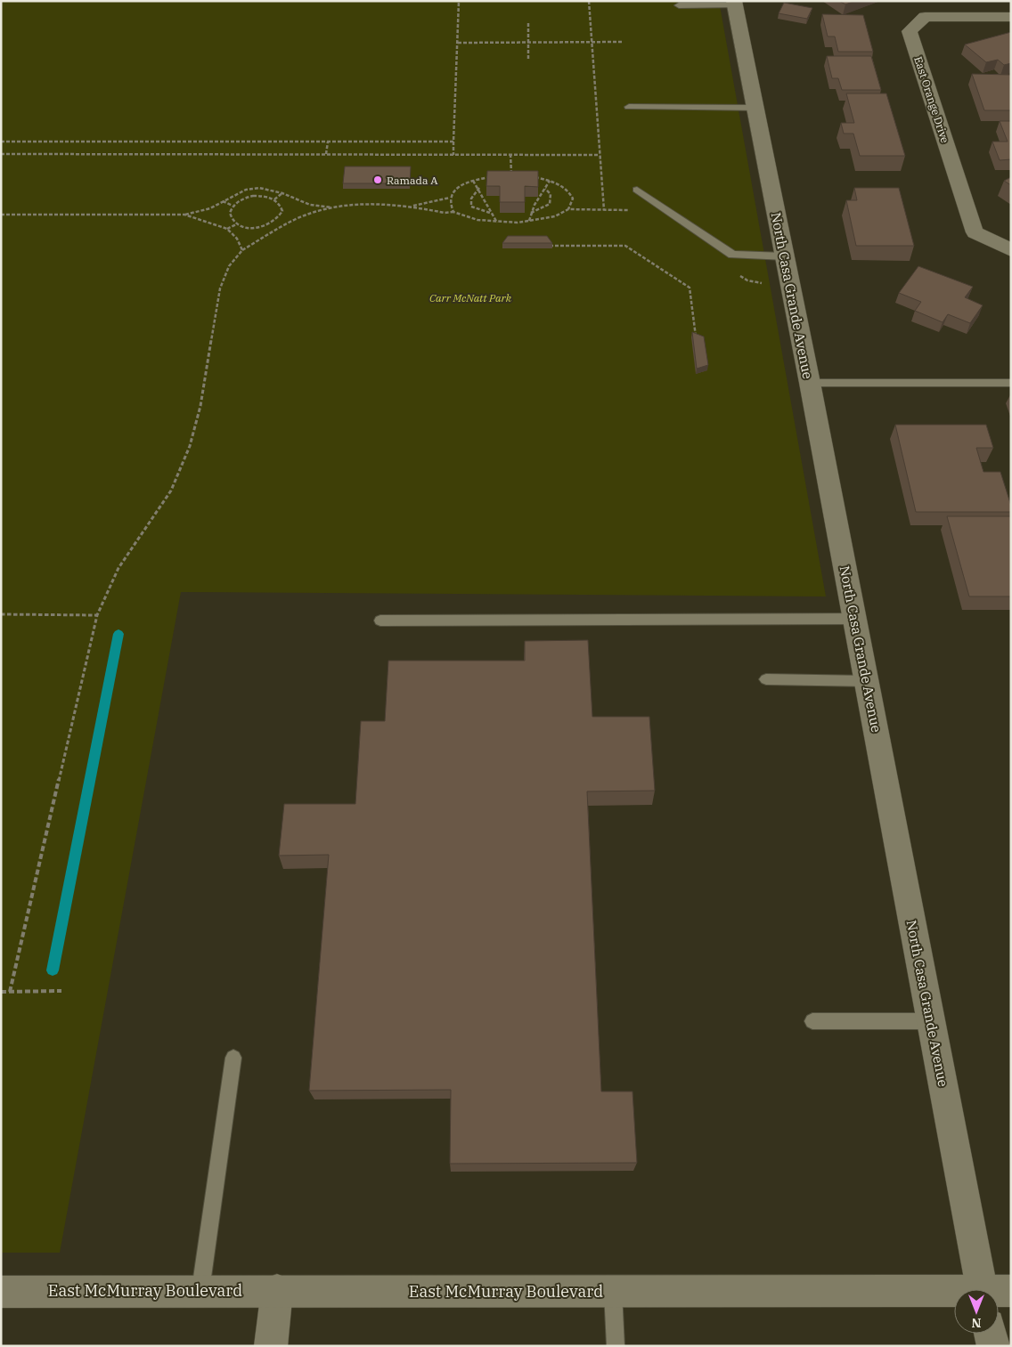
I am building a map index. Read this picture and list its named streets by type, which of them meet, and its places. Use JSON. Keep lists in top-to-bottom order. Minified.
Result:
{"streets":{"street":["East Orange Drive","North Casa Grande Avenue","East McMurray Boulevard"]},"parks":["Carr McNatt Park"],"places":["Ramada A"],"north":"bottom"}
